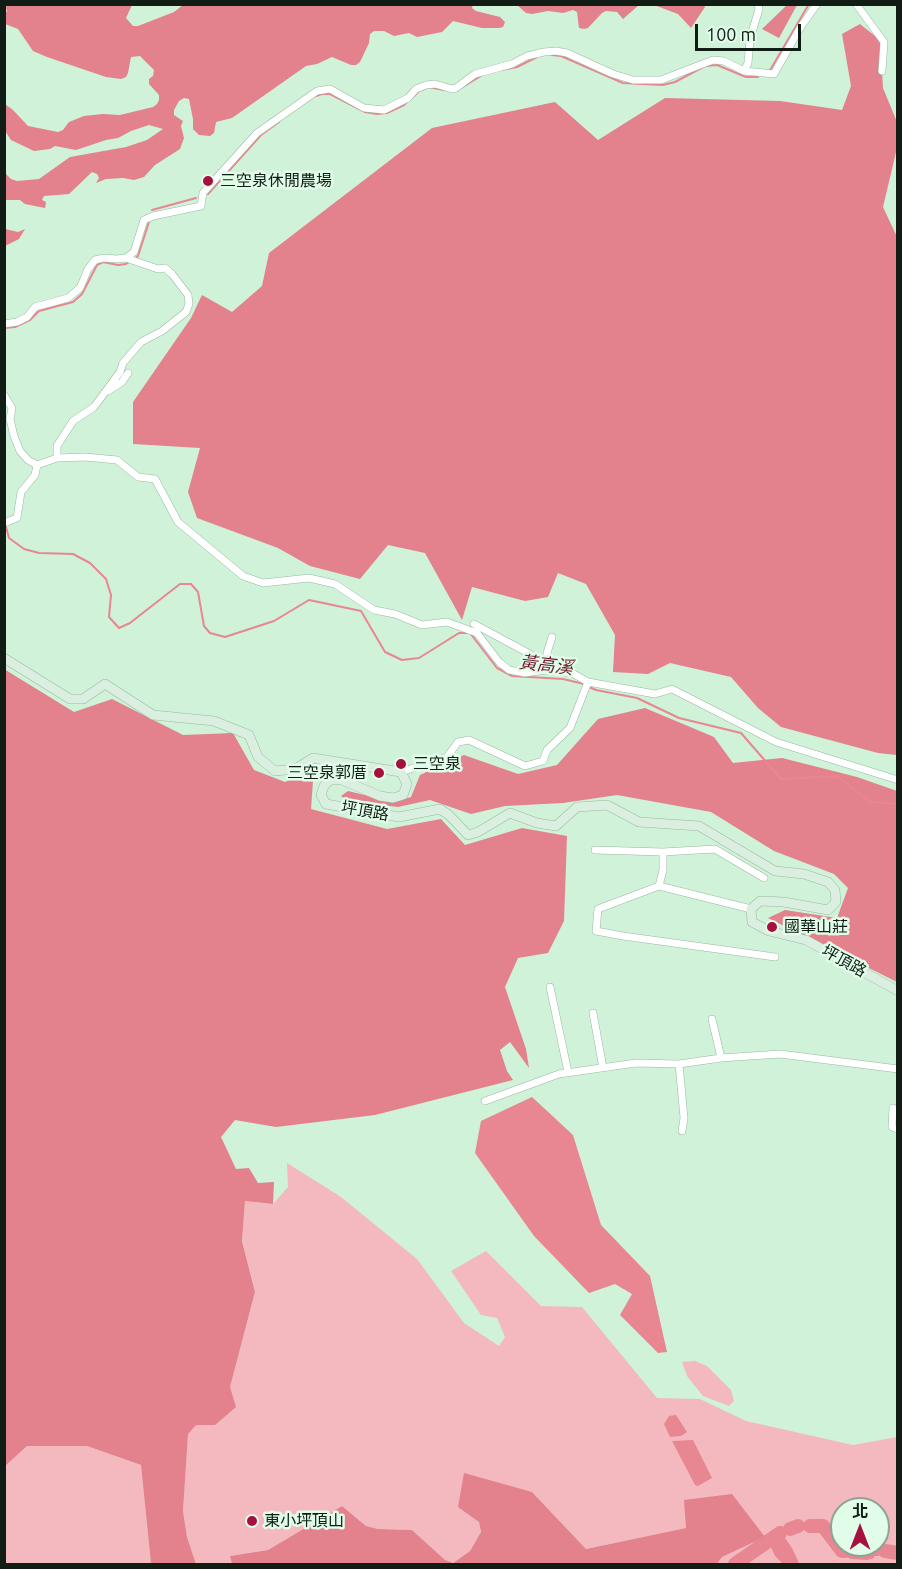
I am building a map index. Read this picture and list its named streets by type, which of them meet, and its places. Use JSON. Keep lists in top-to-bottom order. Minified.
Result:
{"streets":{"street":["坪頂路"]},"water":["黃高溪"],"places":["三空泉休閒農場","三空泉","三空泉郭厝","國華山莊","東小坪頂山"],"scale_bar":"100 m","north":"top"}
